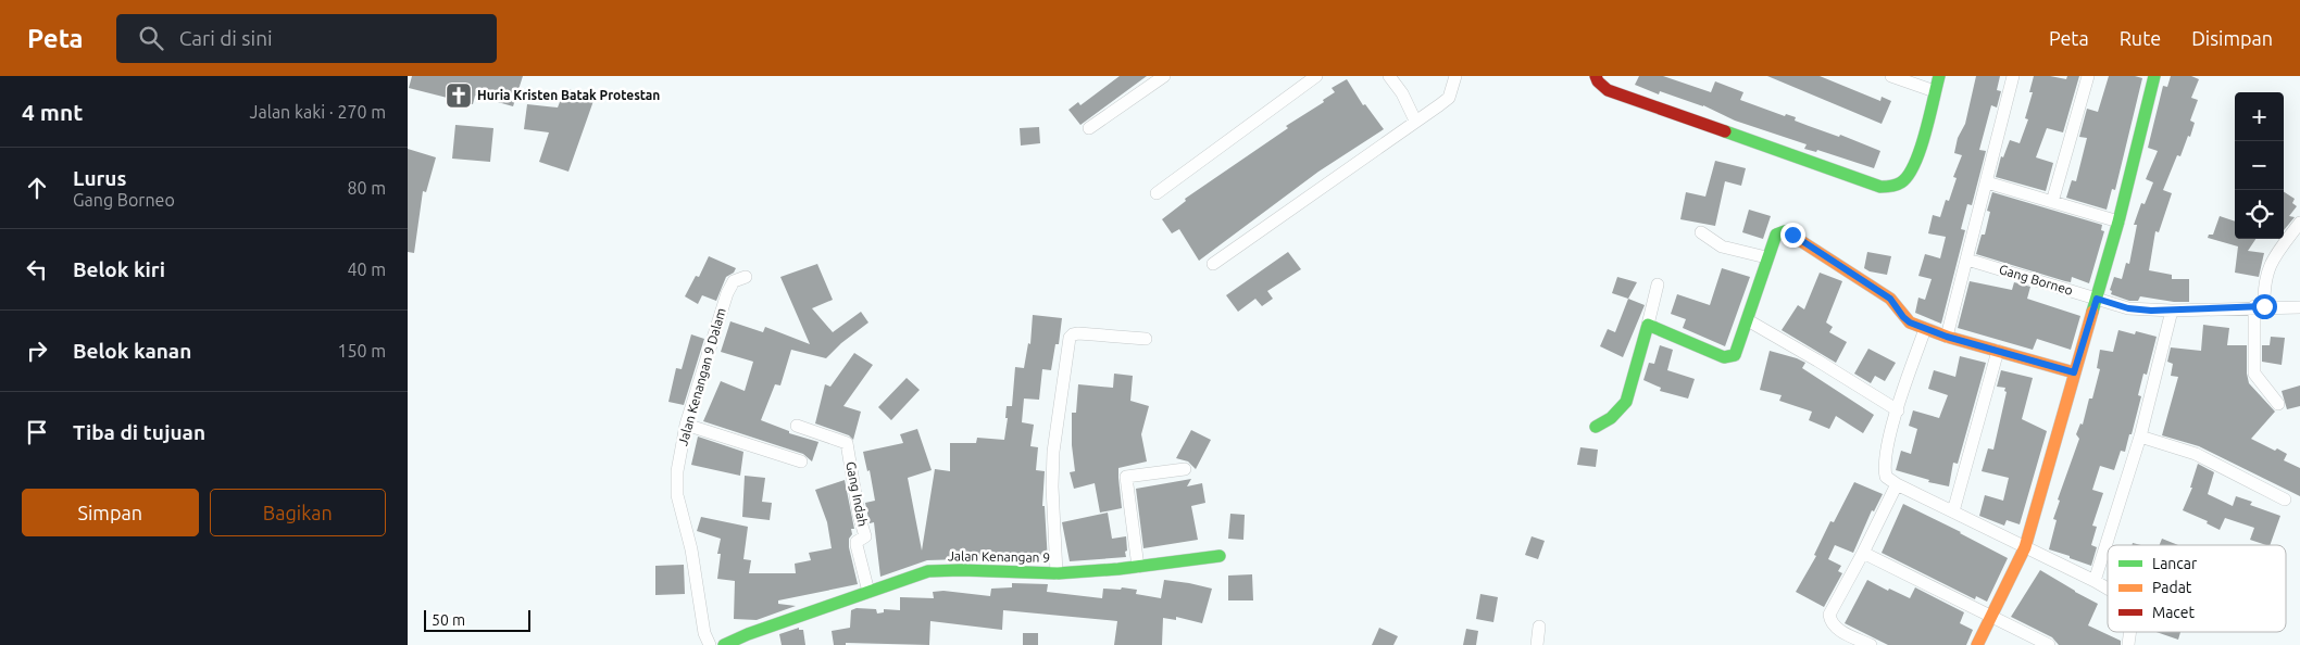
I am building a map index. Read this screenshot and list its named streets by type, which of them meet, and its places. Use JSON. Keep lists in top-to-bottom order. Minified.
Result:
{"streets":{"street":["Gang Borneo","Jalan Kenangan 9 Dalam","Gang Indah","Jalan Kenangan 9"]},"crossings":[["Gang Indah","Jalan Kenangan 9"]],"places":{"church":["Huria Kristen Batak Protestan"]},"legend":["Lancar","Padat","Macet"],"scale_bar":"50 m","page":{"header":"Peta","search":"Cari di sini","nav":["Peta","Rute","Disimpan"],"heading":["4 mnt","Jalan kaki · 270 m"],"map_buttons":["+","−"],"list":[["Lurus","Gang Borneo","80 m"],["Belok kiri","40 m"],["Belok kanan","150 m"],"Tiba di tujuan"],"buttons":["Simpan","Bagikan"],"scale":"50 m"}}
